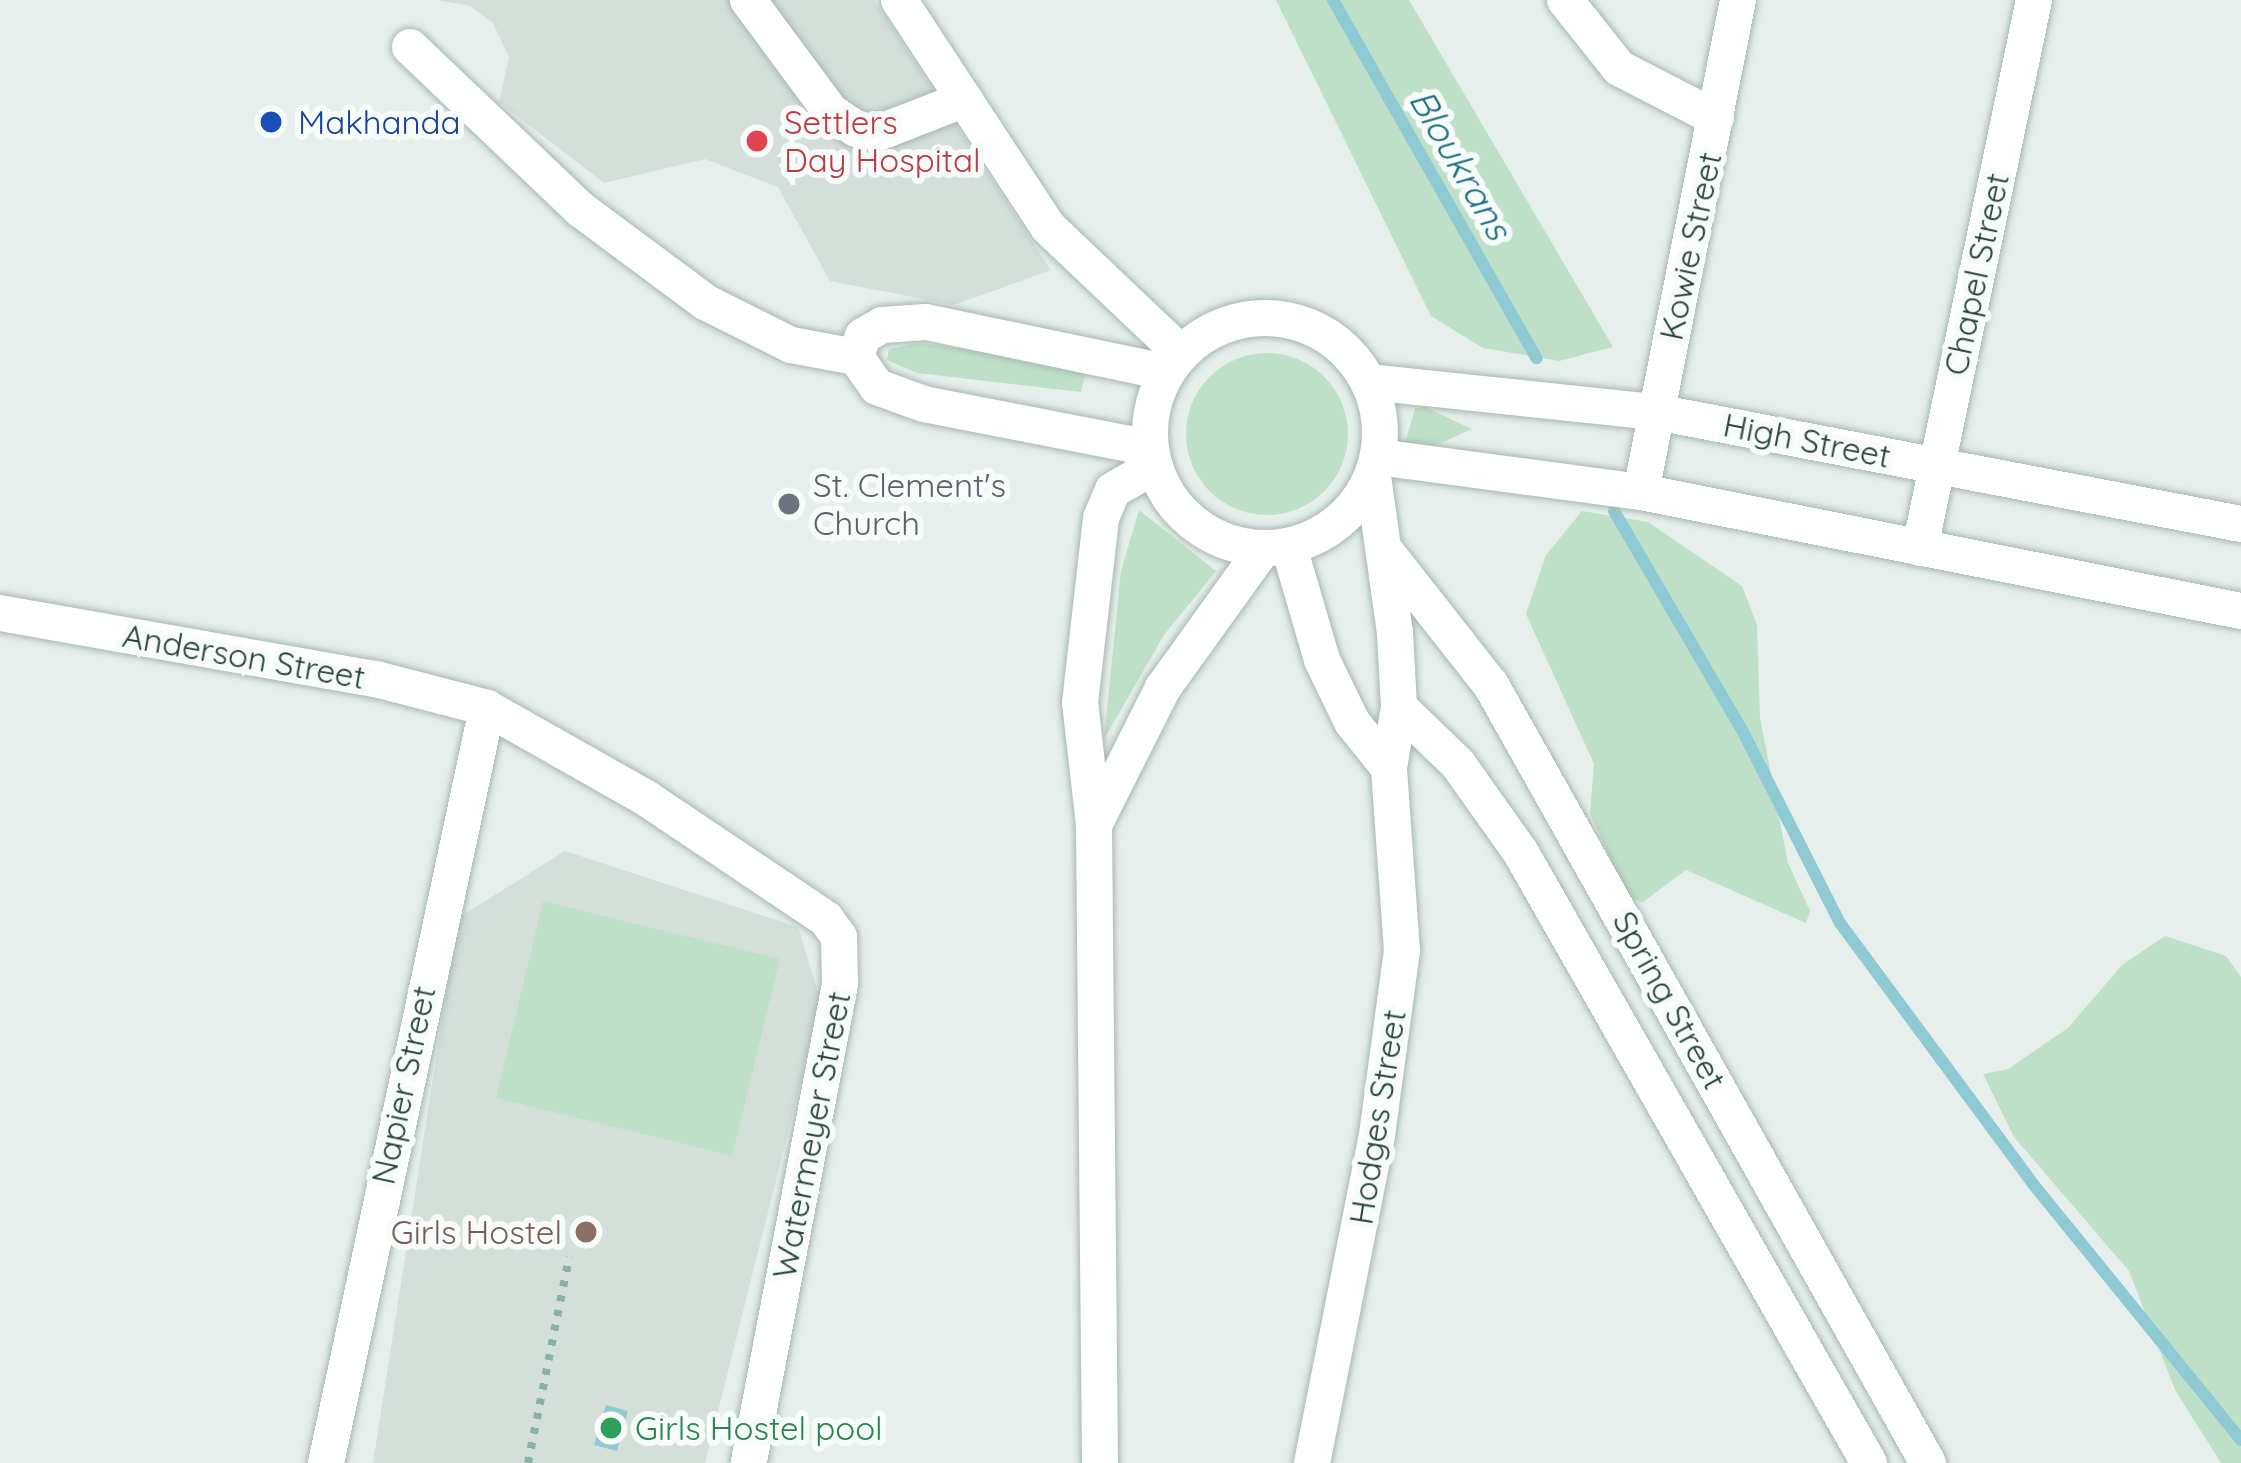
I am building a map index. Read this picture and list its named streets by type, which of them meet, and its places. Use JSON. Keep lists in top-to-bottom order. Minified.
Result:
{"streets":{"street":["Kowie Street","Chapel Street","High Street","Anderson Street","Spring Street","Napier Street","Hodges Street","Watermeyer Street"]},"crossings":[["Kowie Street","High Street"],["Chapel Street","High Street"],["High Street","Hodges Street"],["Anderson Street","Napier Street"],["Anderson Street","Watermeyer Street"],["Spring Street","Hodges Street"],["Napier Street","Watermeyer Street"]],"water":["Bloukrans"],"places":["Makhanda","Settlers Day Hospital","St. Clement's Church","Girls Hostel","Girls Hostel pool"]}
